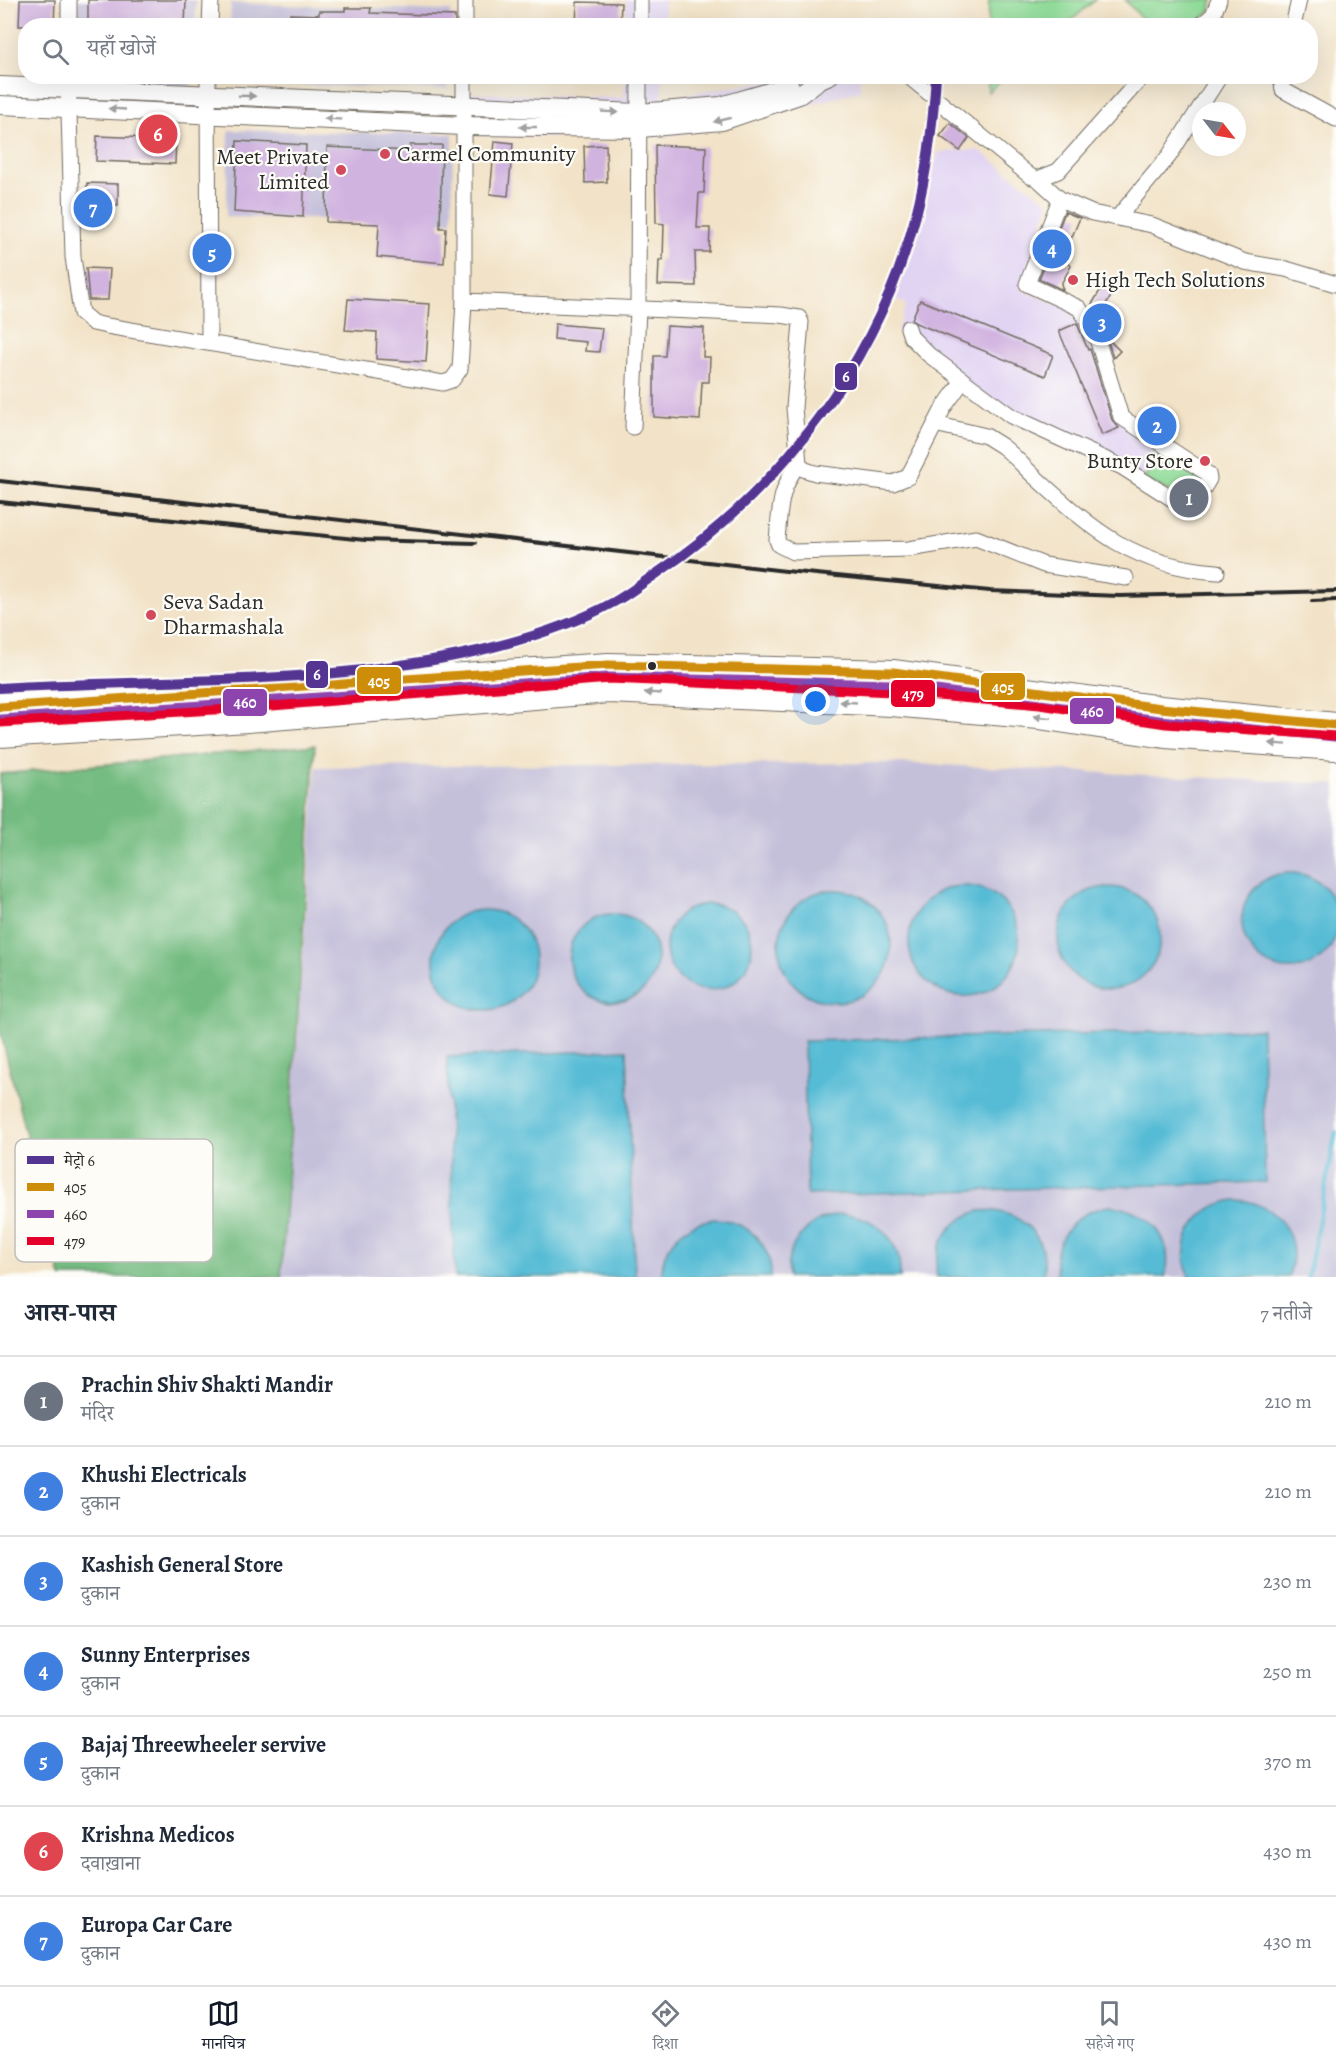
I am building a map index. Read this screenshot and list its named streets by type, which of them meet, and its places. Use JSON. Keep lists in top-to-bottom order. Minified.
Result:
{"places":["Carmel Community","Meet Private Limited","High Tech Solutions","Bunty Store","Seva Sadan Dharmashala"],"lines":["metro line 6","transit line 405","transit line 460","transit line 479"],"legend":["मेट्रो 6","405","460","479"],"north":"bottom right","page":{"search":"यहाँ खोजें","pins":["6","7","4","5","3","2","1"],"heading":["आस-पास","7 नतीजे"],"list":[{"mark":"1","name":"Prachin Shiv Shakti Mandir","note":"मंदिर","value":"210 m"},{"mark":"2","name":"Khushi Electricals","note":"दुकान","value":"210 m"},{"mark":"3","name":"Kashish General Store","note":"दुकान","value":"230 m"},{"mark":"4","name":"Sunny Enterprises","note":"दुकान","value":"250 m"},{"mark":"5","name":"Bajaj Threewheeler servive","note":"दुकान","value":"370 m"},{"mark":"6","name":"Krishna Medicos","note":"दवाख़ाना","value":"430 m"},{"mark":"7","name":"Europa Car Care","note":"दुकान","value":"430 m"}],"nav":["मानचित्र","दिशा","सहेजे गए"]}}
